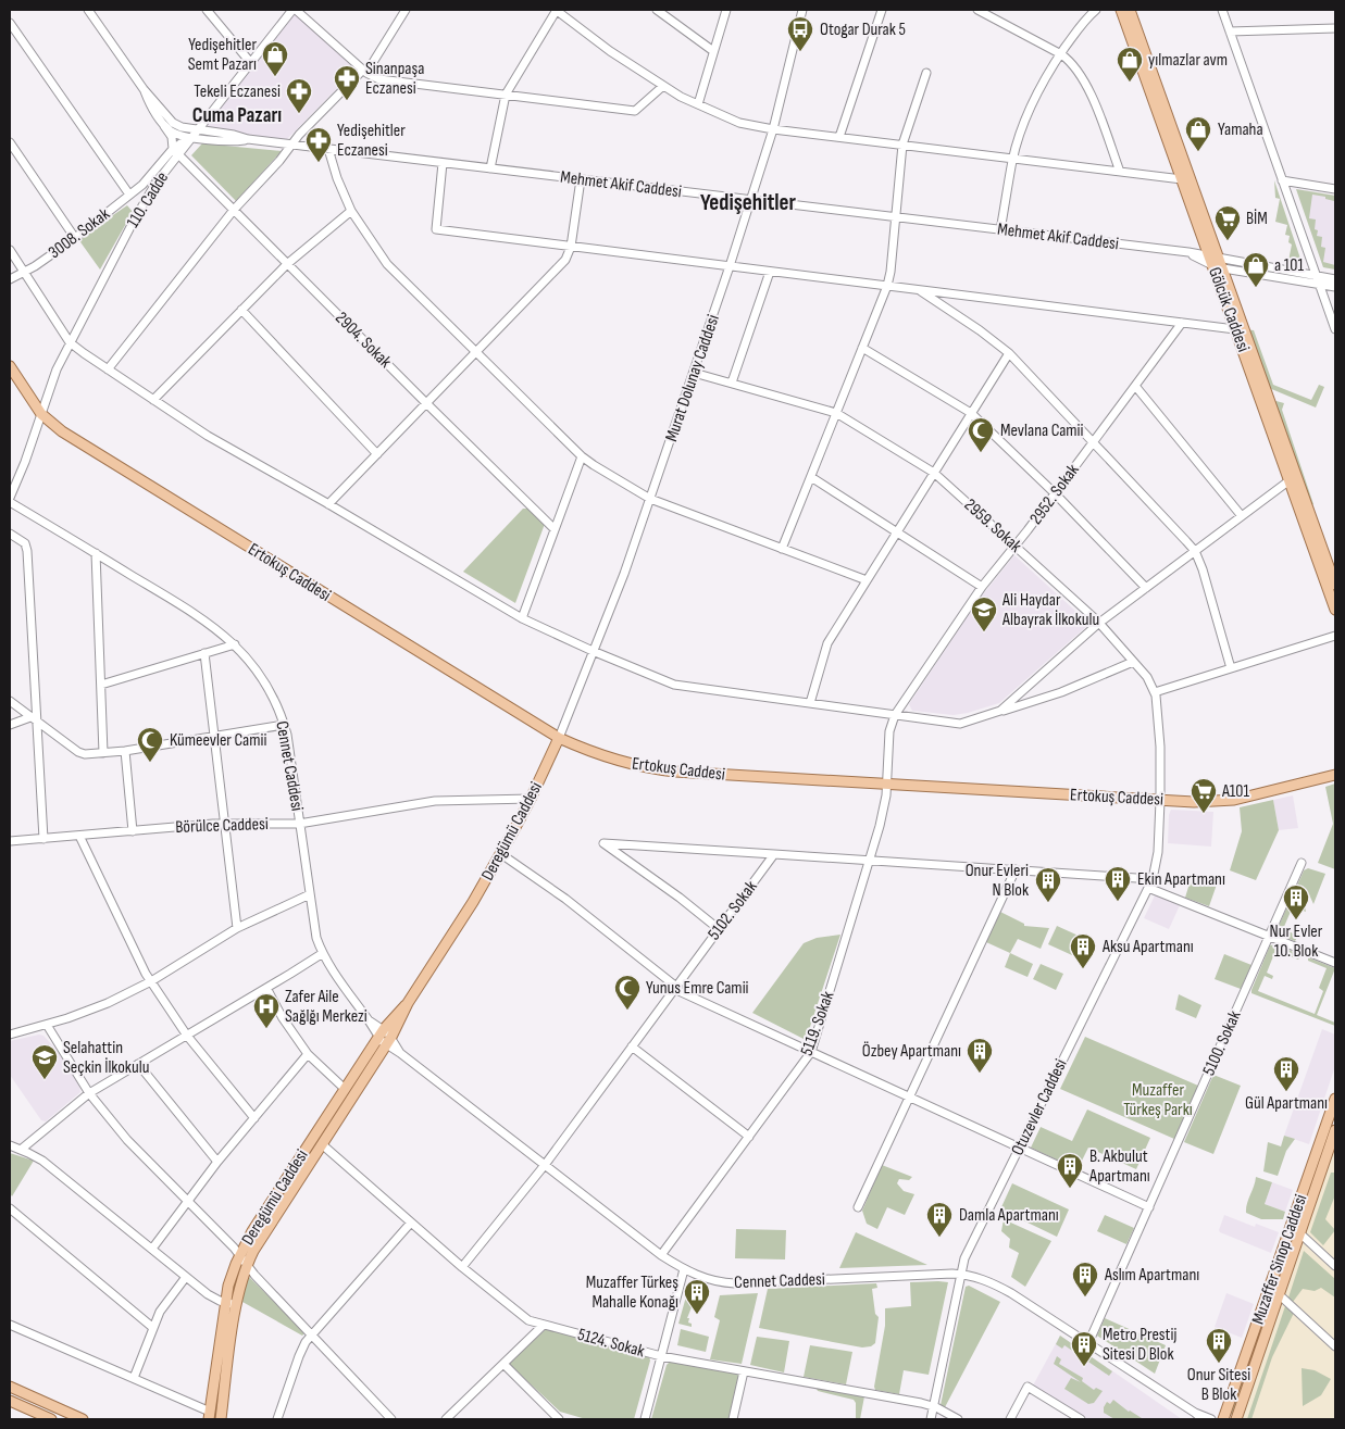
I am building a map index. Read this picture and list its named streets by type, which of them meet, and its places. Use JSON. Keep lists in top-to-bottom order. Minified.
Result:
{"streets":{"main road":["Gölcük Caddesi","Ertokuş Caddesi","Deregümü Caddesi","Muzaffer Sinop Caddesi"],"street":["Mehmet Akif Caddesi","110. Cadde","3008. Sokak","2904. Sokak","Murat Dolunay Caddesi","2952. Sokak","2959. Sokak","Cennet Caddesi","Börülce Caddesi","5102. Sokak","5119. Sokak","5100. Sokak","Otuzevler Caddesi","5124. Sokak"]},"crossings":[["Mehmet Akif Caddesi","110. Cadde"],["Mehmet Akif Caddesi","Gölcük Caddesi"],["Mehmet Akif Caddesi","Murat Dolunay Caddesi"],["110. Cadde","3008. Sokak"],["110. Cadde","2904. Sokak"],["110. Cadde","Ertokuş Caddesi"],["110. Cadde","Cennet Caddesi"],["3008. Sokak","2904. Sokak"],["Murat Dolunay Caddesi","2959. Sokak"],["Murat Dolunay Caddesi","Ertokuş Caddesi"],["Murat Dolunay Caddesi","Deregümü Caddesi"],["2952. Sokak","2959. Sokak"],["2952. Sokak","Ertokuş Caddesi"],["2952. Sokak","5119. Sokak"],["2959. Sokak","Ertokuş Caddesi"],["2959. Sokak","Otuzevler Caddesi"],["Ertokuş Caddesi","Deregümü Caddesi"],["Ertokuş Caddesi","5119. Sokak"],["Ertokuş Caddesi","Otuzevler Caddesi"],["Cennet Caddesi","Börülce Caddesi"],["Cennet Caddesi","Deregümü Caddesi"],["Cennet Caddesi","5102. Sokak"],["Cennet Caddesi","5119. Sokak"],["Cennet Caddesi","5100. Sokak"],["Cennet Caddesi","Otuzevler Caddesi"],["Börülce Caddesi","Deregümü Caddesi"],["Deregümü Caddesi","5124. Sokak"],["5102. Sokak","5124. Sokak"],["Otuzevler Caddesi","5124. Sokak"]],"districts":["Cuma Pazarı","Yedişehitler"],"parks":["Muzaffer Türkeş Parkı"],"places":{"bus stop":["Otogar Durak 5"],"shop":["Yedişehitler Semt Pazarı","yılmazlar avm","Yamaha","a 101"],"pharmacy":["Sinanpaşa Eczanesi","Tekeli Eczanesi","Yedişehitler Eczanesi"],"supermarket":["BİM","A101"],"mosque":["Mevlana Camii","Kümeevler Camii","Yunus Emre Camii"],"school or university":["Ali Haydar Albayrak İlkokulu","Selahattin Seçkin İlkokulu"],"building":["Ekin Apartmanı","Onur Evleri N Blok","Nur Evler 10. Blok","Aksu Apartmanı","Özbey Apartmanı","Gül Apartmanı","B. Akbulut Apartmanı","Damla Apartmanı","Aslım Apartmanı","Muzaffer Türkeş Mahalle Konağı","Onur Sitesi B Blok","Metro Prestij Sitesi D Blok"],"hospital":["Zafer Aile Sağlğı Merkezi"]}}
